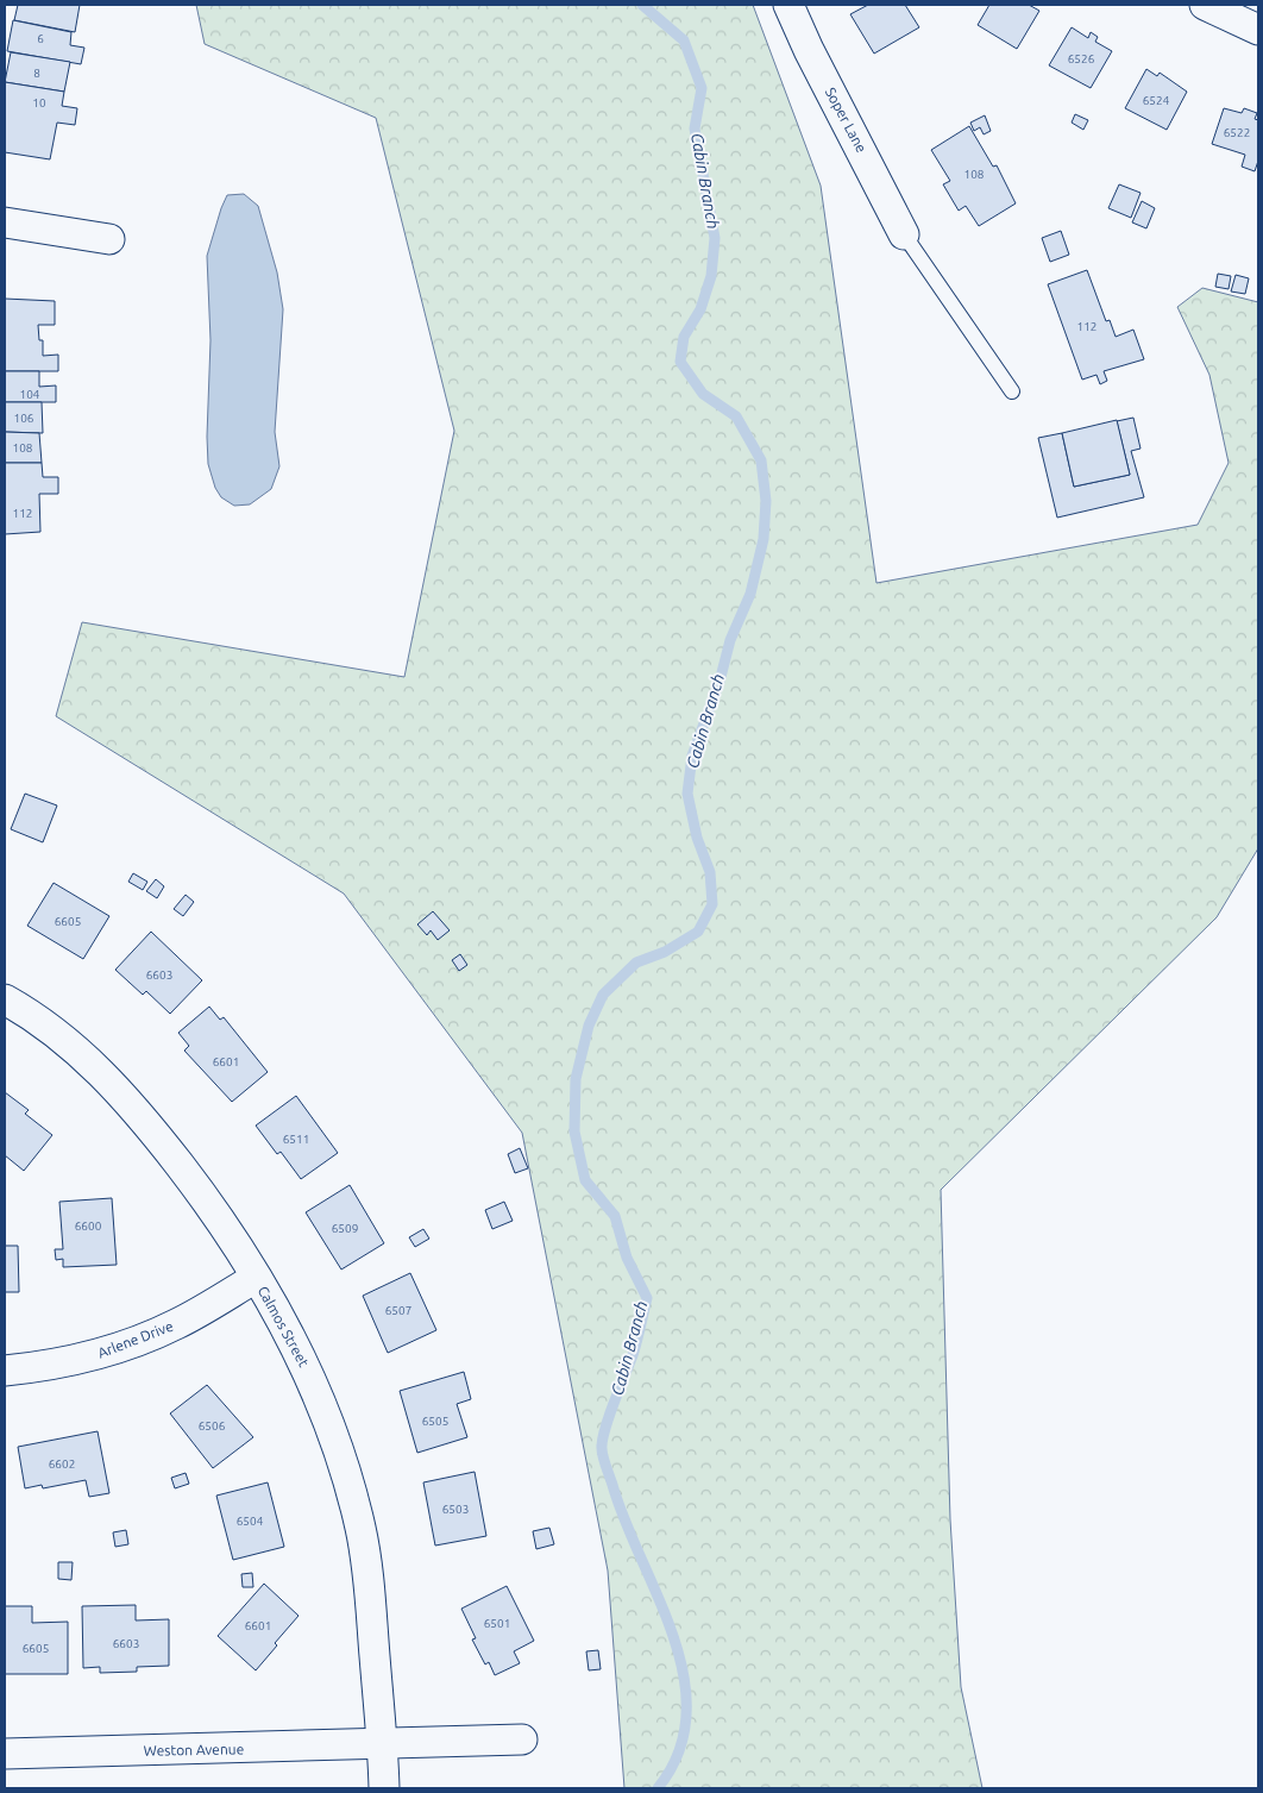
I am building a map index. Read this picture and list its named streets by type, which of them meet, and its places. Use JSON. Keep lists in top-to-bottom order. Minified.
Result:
{"streets":{"street":["Soper Lane","Calmos Street","Arlene Drive","Weston Avenue"]},"crossings":[["Calmos Street","Arlene Drive"],["Calmos Street","Weston Avenue"]],"water":["Cabin Branch"],"house_numbers":["6","6526","8","6524","10","6522","108","112","104","106","108","112","6605","6603","6601","6511","6600","6509","6507","6505","6506","6602","6503","6504","6501","6601","6603","6605"]}
